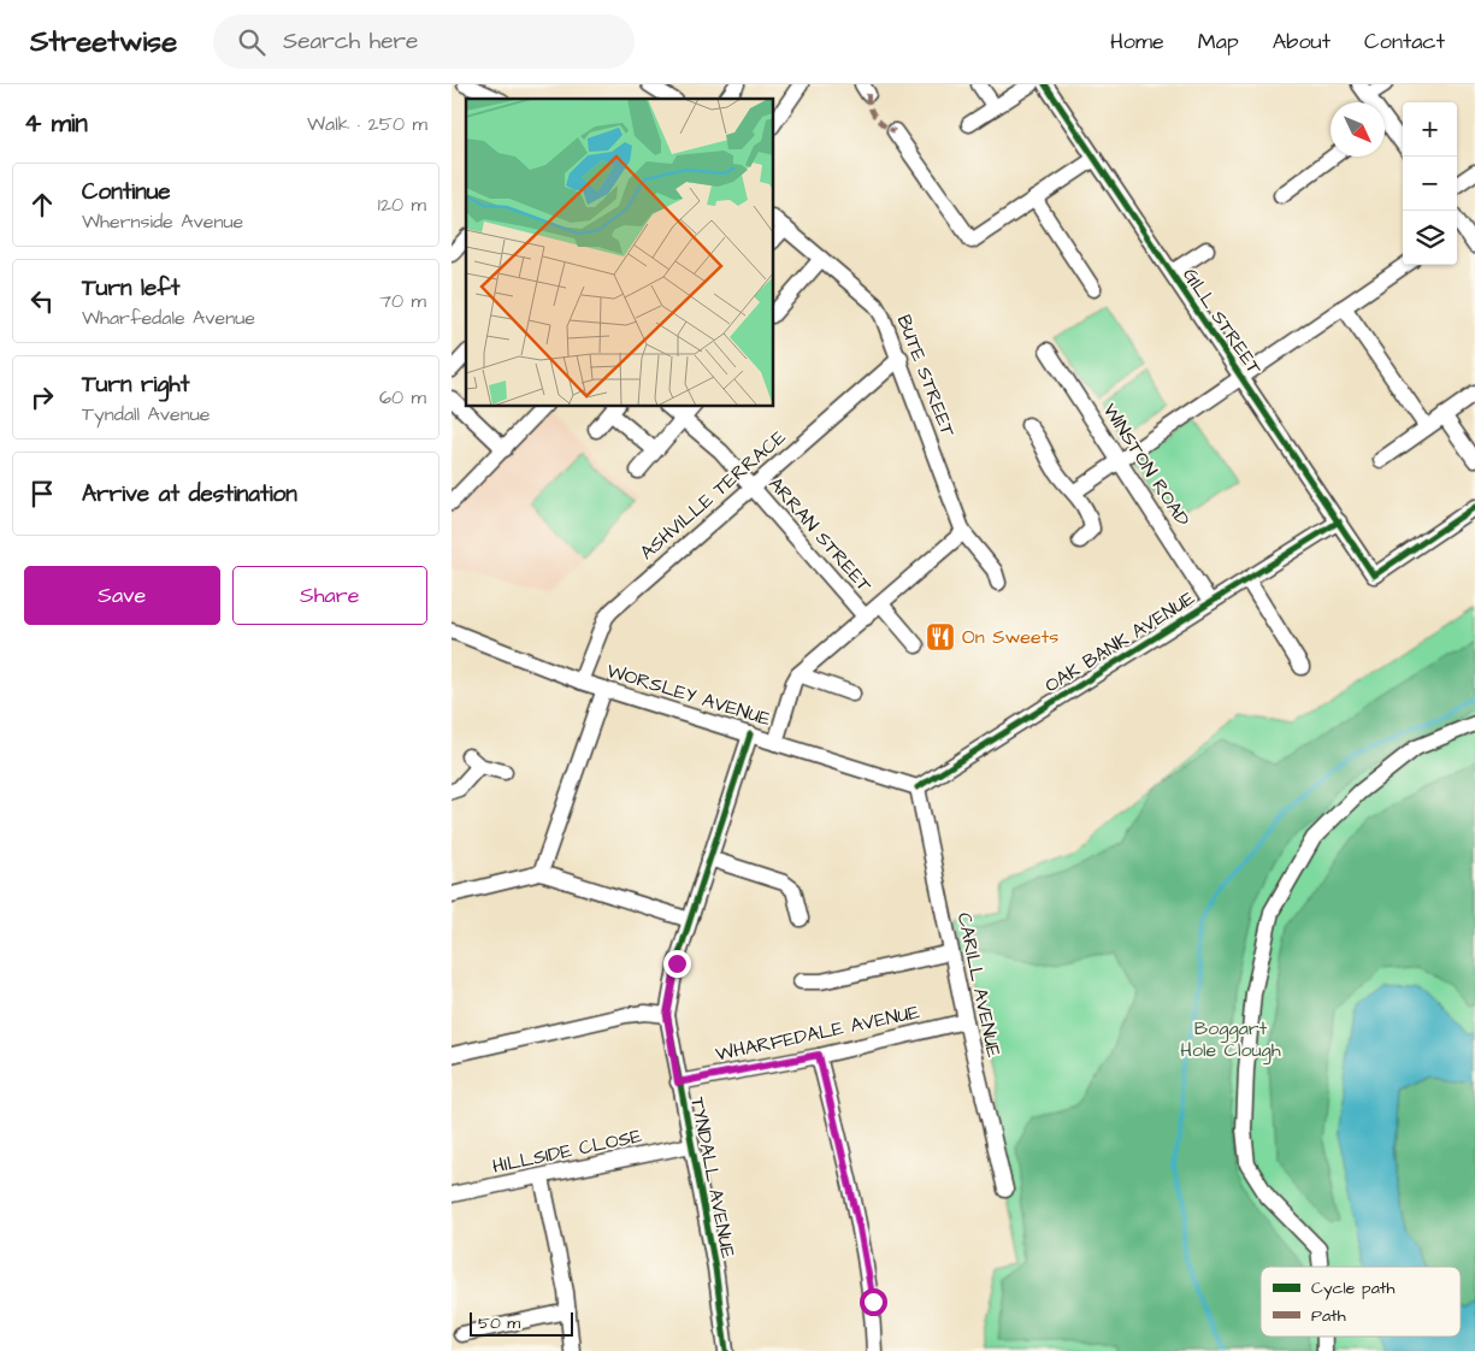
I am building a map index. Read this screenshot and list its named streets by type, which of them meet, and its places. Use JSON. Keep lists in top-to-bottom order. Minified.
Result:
{"streets":{"street":["GILL STREET","BUTE STREET","WINSTON ROAD","ASHVILLE TERRACE","ARRAN STREET","OAK BANK AVENUE","WORSLEY AVENUE","CARILL AVENUE","WHARFEDALE AVENUE","HILLSIDE CLOSE","TYNDALL AVENUE"]},"crossings":[["GILL STREET","OAK BANK AVENUE"],["BUTE STREET","ASHVILLE TERRACE"],["WINSTON ROAD","OAK BANK AVENUE"],["ASHVILLE TERRACE","ARRAN STREET"],["ASHVILLE TERRACE","WORSLEY AVENUE"],["OAK BANK AVENUE","WORSLEY AVENUE"],["OAK BANK AVENUE","CARILL AVENUE"],["WORSLEY AVENUE","CARILL AVENUE"],["WORSLEY AVENUE","TYNDALL AVENUE"],["CARILL AVENUE","WHARFEDALE AVENUE"],["WHARFEDALE AVENUE","TYNDALL AVENUE"],["HILLSIDE CLOSE","TYNDALL AVENUE"]],"parks":["Boggart Hole Clough"],"places":{"restaurant":["On Sweets"]},"legend":["Cycle path","Path"],"scale_bar":"50 m","north":"bottom right","page":{"header":"Streetwise","search":"Search here","nav":["Home","Map","About","Contact"],"heading":["4 min","Walk · 250 m"],"map_buttons":["+","−"],"list":[["Continue","Whernside Avenue","120 m"],["Turn left","Wharfedale Avenue","70 m"],["Turn right","Tyndall Avenue","60 m"],"Arrive at destination"],"buttons":["Save","Share"],"scale":"50 m"}}
